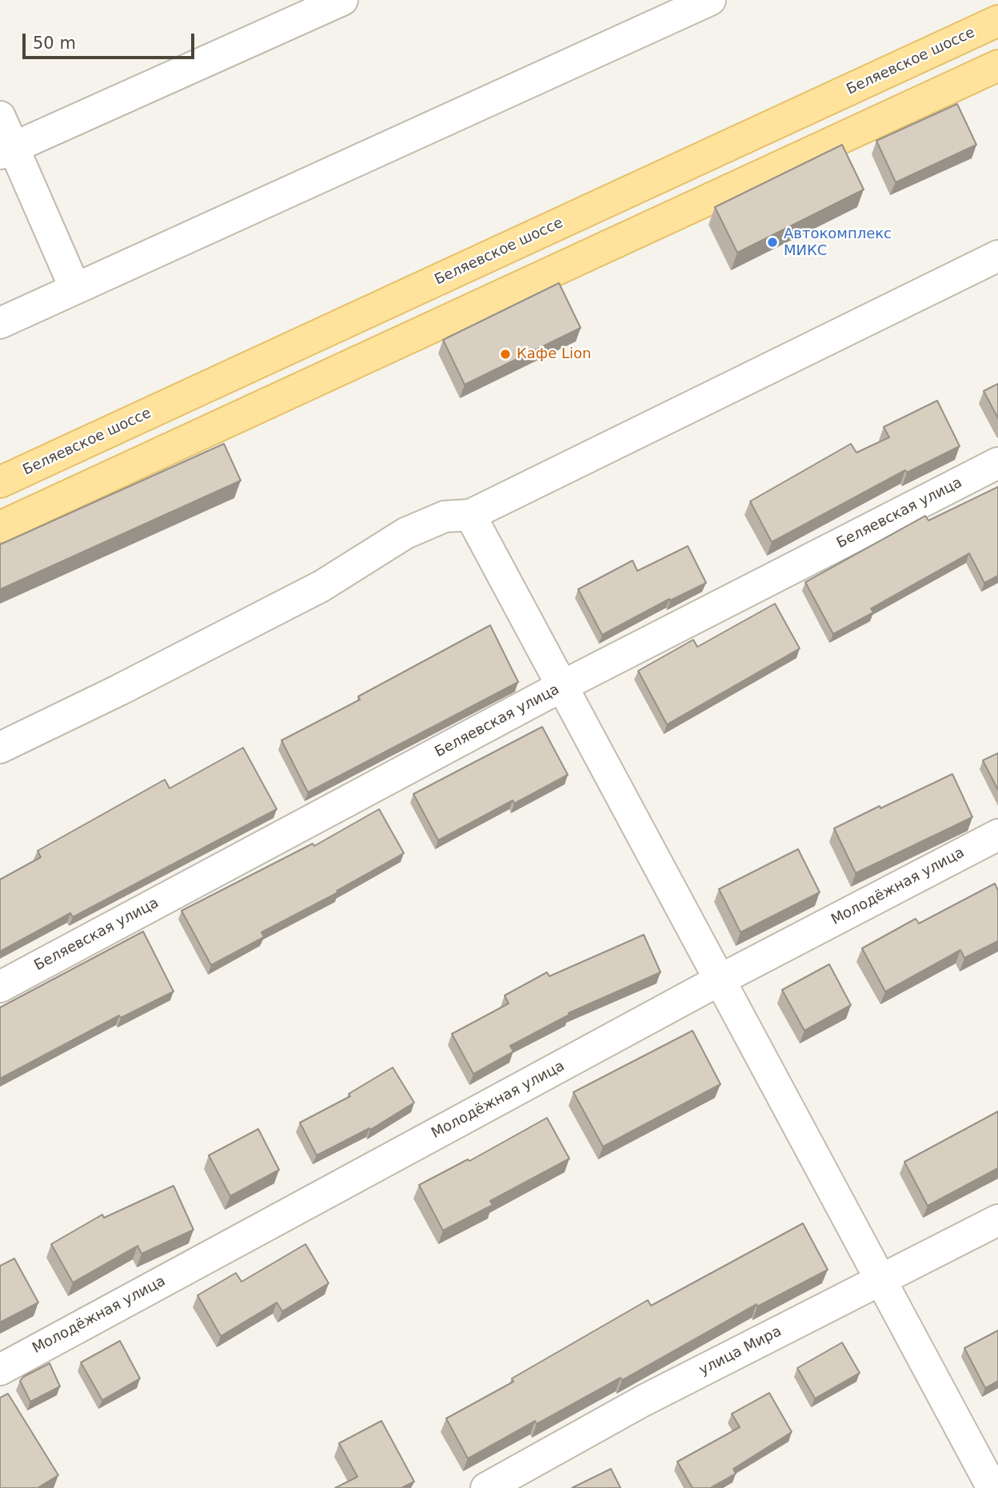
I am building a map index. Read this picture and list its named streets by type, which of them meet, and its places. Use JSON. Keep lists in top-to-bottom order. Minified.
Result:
{"streets":{"main road":["Беляевское шоссе"],"street":["Беляевская улица","Молодёжная улица","улица Мира"]},"places":["Автокомплекс МИКС","Кафе Lion"],"scale_bar":"50 m"}
